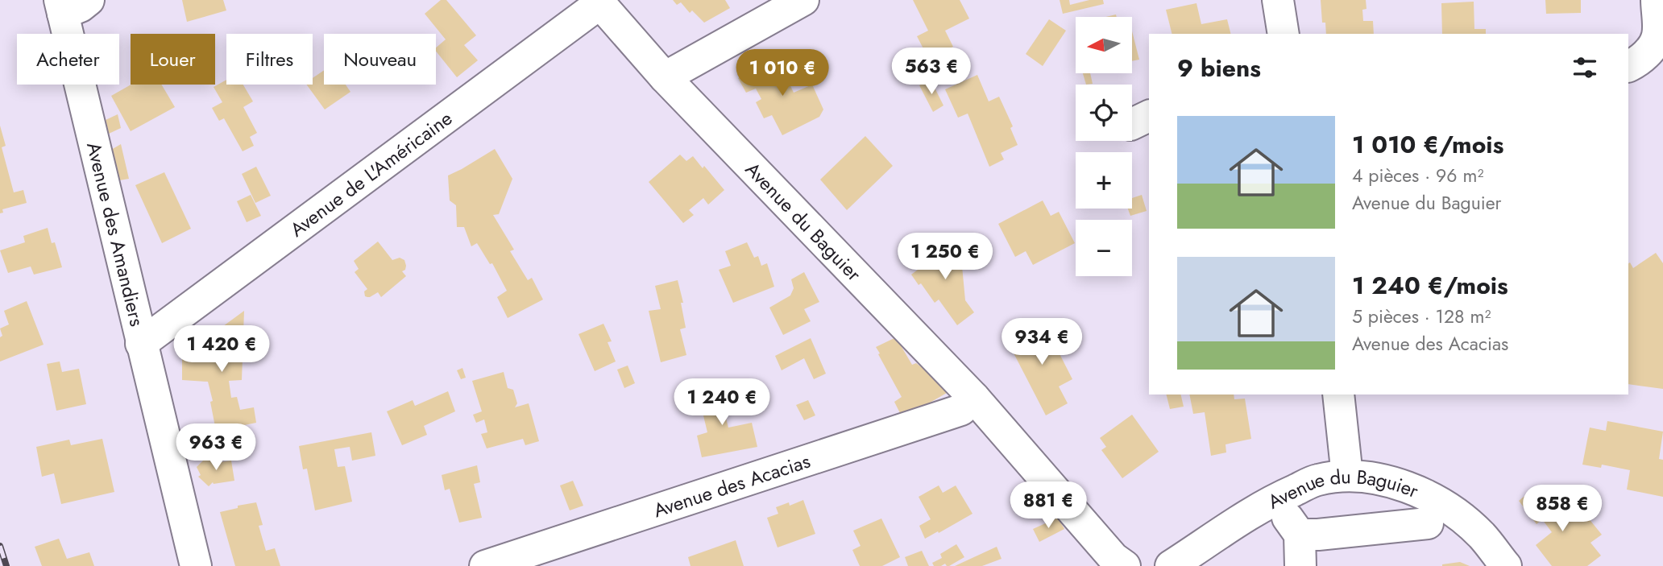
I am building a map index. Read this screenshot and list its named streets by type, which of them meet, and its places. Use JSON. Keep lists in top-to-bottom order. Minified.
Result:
{"streets":{"street":["Avenue de L'Américaine","Avenue du Baguier","Avenue des Amandiers","Avenue des Acacias"]},"crossings":[["Avenue de L'Américaine","Avenue du Baguier"],["Avenue de L'Américaine","Avenue des Amandiers"],["Avenue du Baguier","Avenue des Acacias"]],"north":"left","page":{"map_buttons":["+","−"],"chip":["Acheter","Louer","Filtres","Nouveau"],"heading":"9 biens","price":["563 €","1 010 €","1 250 €","934 €","1 420 €","1 240 €","963 €","881 €","858 €"],"list":[{"name":"1 010 €/mois","note":"4 pièces · 96 m² · Avenue du Baguier"},{"name":"1 240 €/mois","note":"5 pièces · 128 m² · Avenue des Acacias"}]}}
